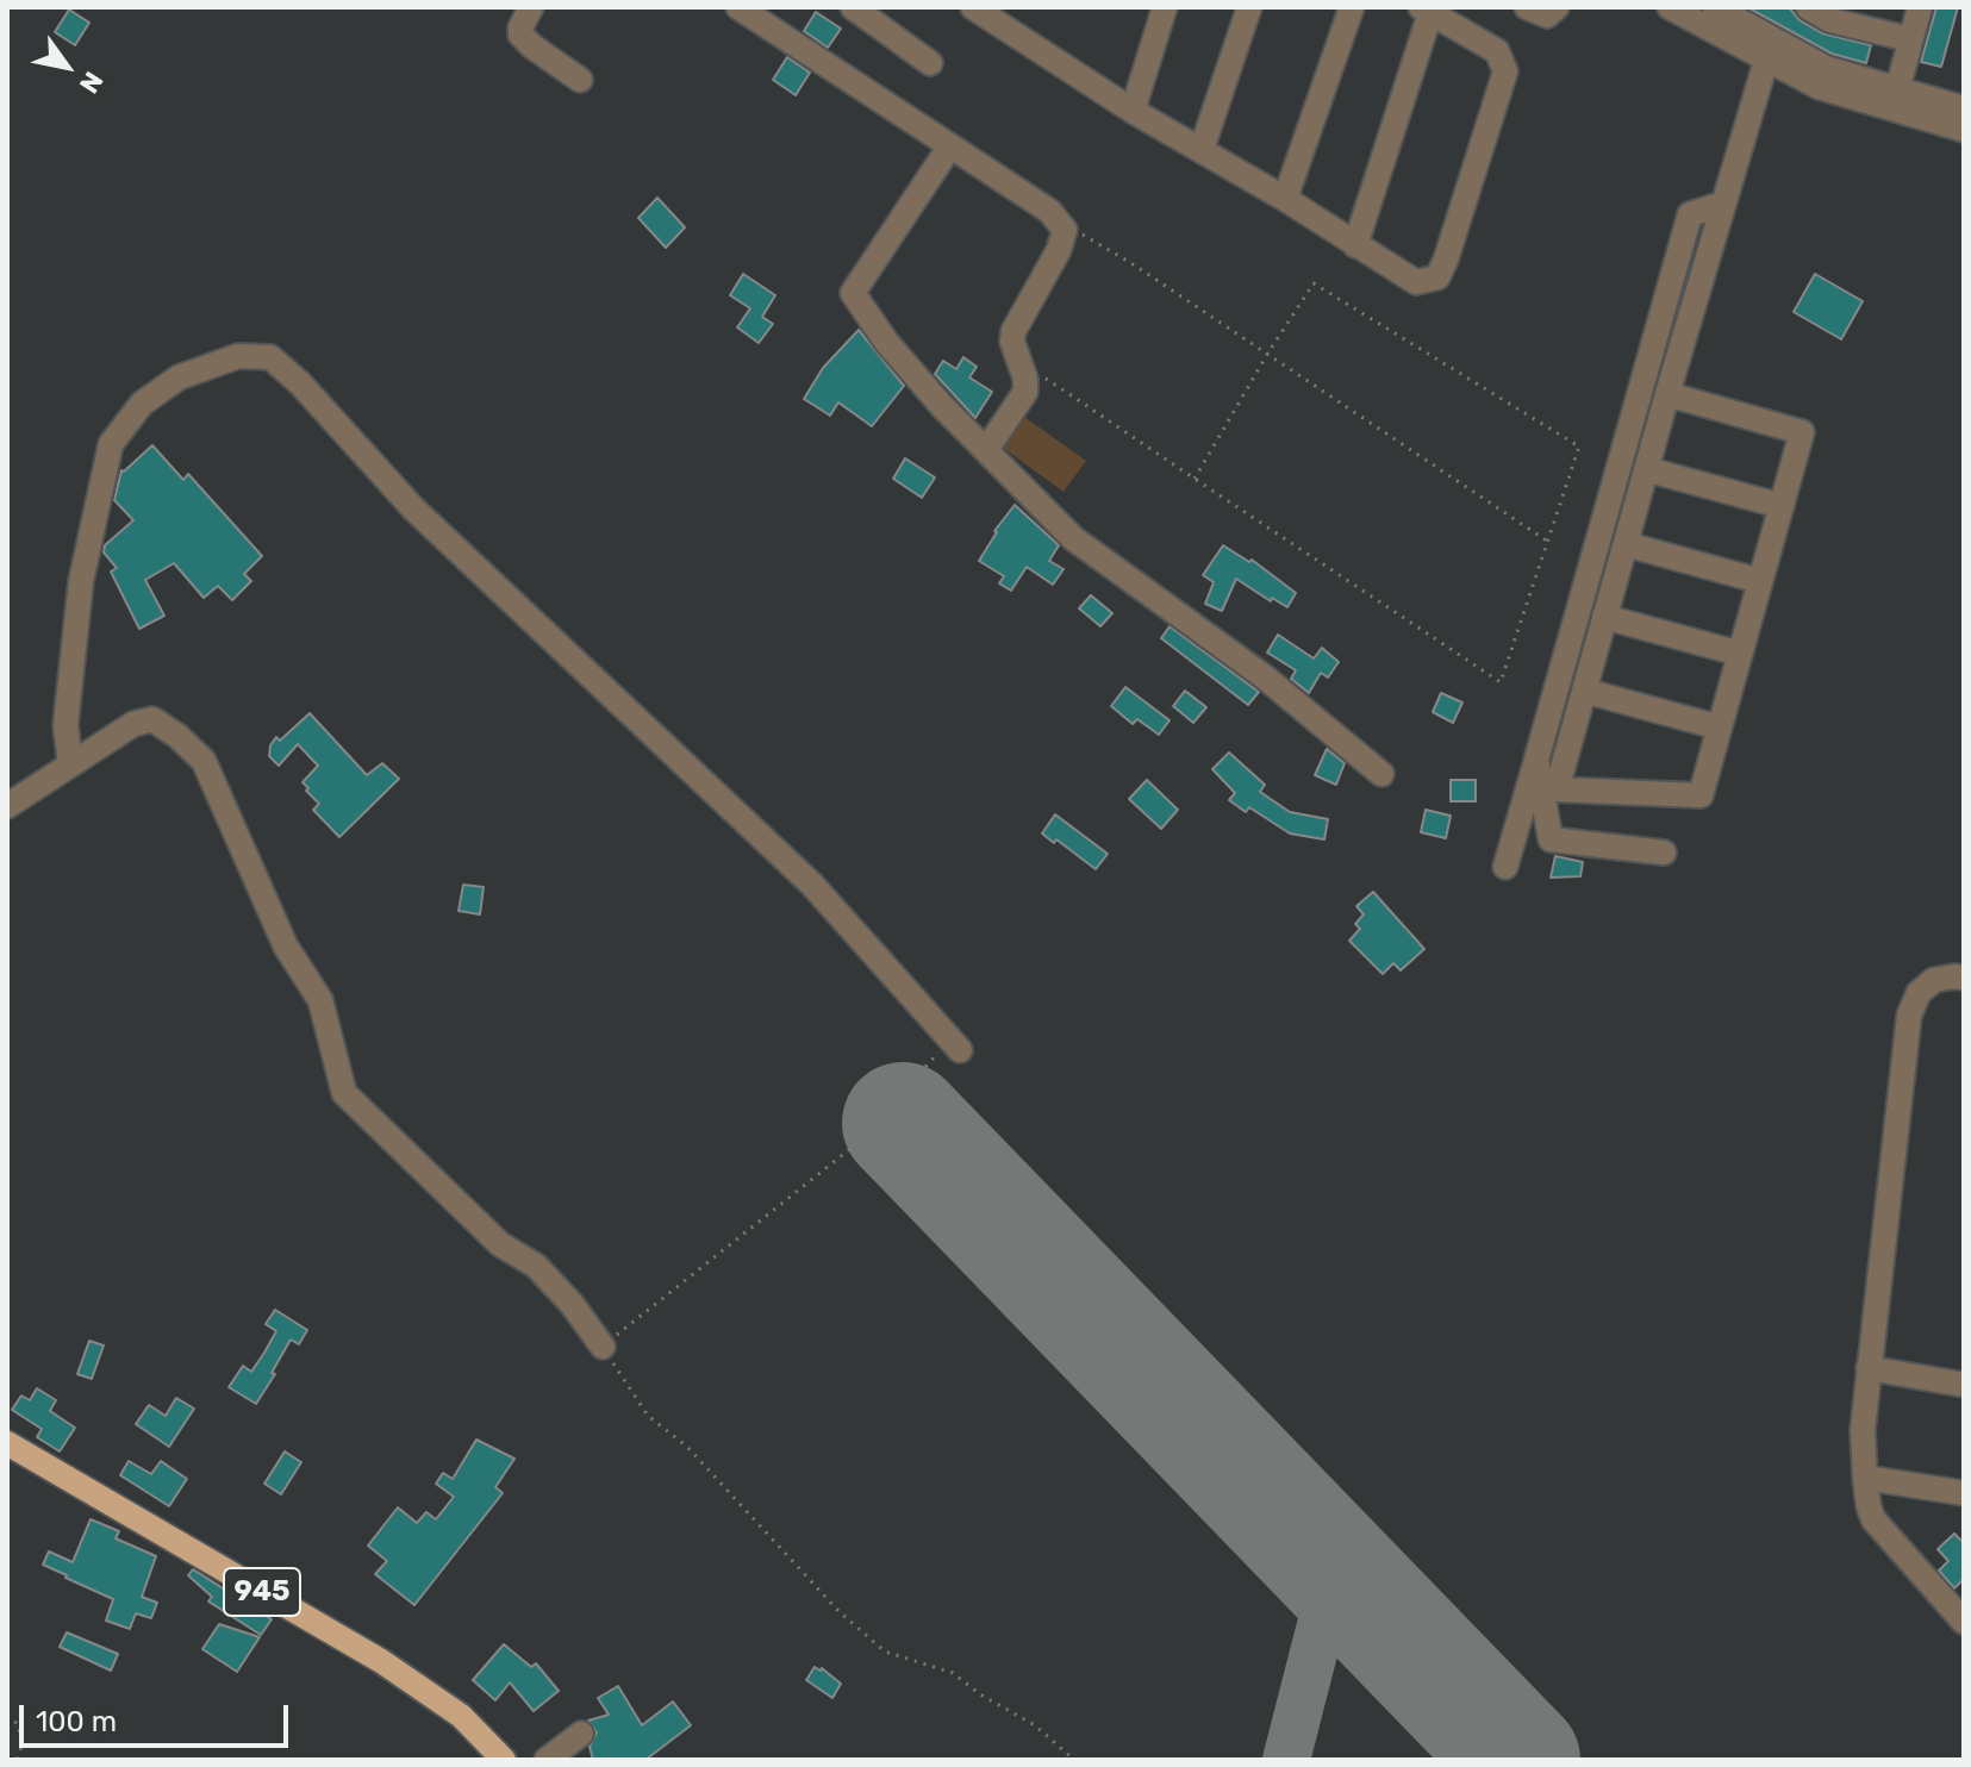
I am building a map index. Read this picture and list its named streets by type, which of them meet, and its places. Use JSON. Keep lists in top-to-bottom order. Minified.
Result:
{"streets":{"main road":["945"]},"scale_bar":"100 m","north":"bottom right"}
